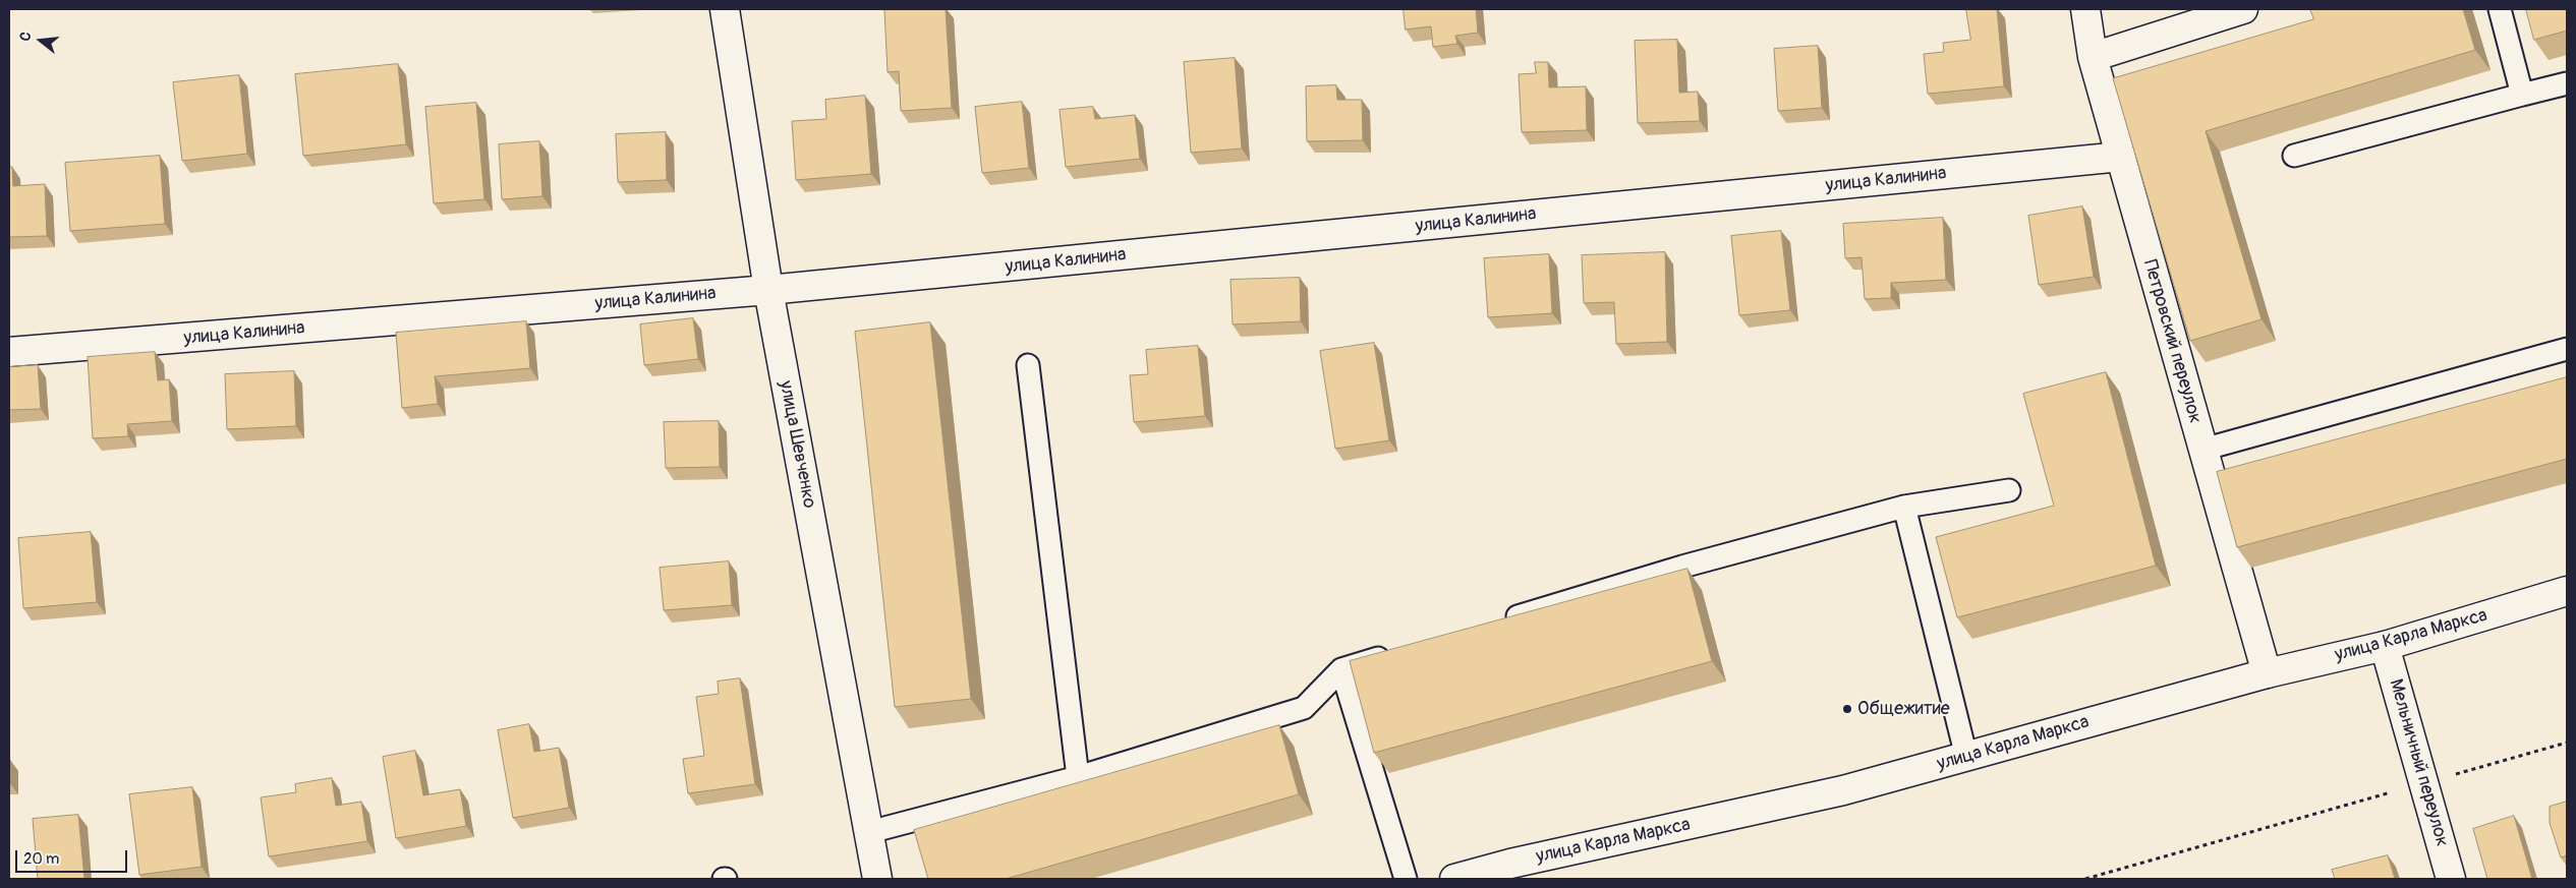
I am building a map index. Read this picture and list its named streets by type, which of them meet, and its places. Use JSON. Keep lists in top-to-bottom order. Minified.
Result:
{"streets":{"street":["улица Калинина","Петровский переулок","улица Шевченко","улица Карла Маркса","Мельничный переулок"]},"crossings":[["улица Калинина","Петровский переулок"],["улица Калинина","улица Шевченко"],["Петровский переулок","улица Карла Маркса"],["улица Карла Маркса","Мельничный переулок"]],"places":["Общежитие"],"scale_bar":"20 m","north":"left"}
